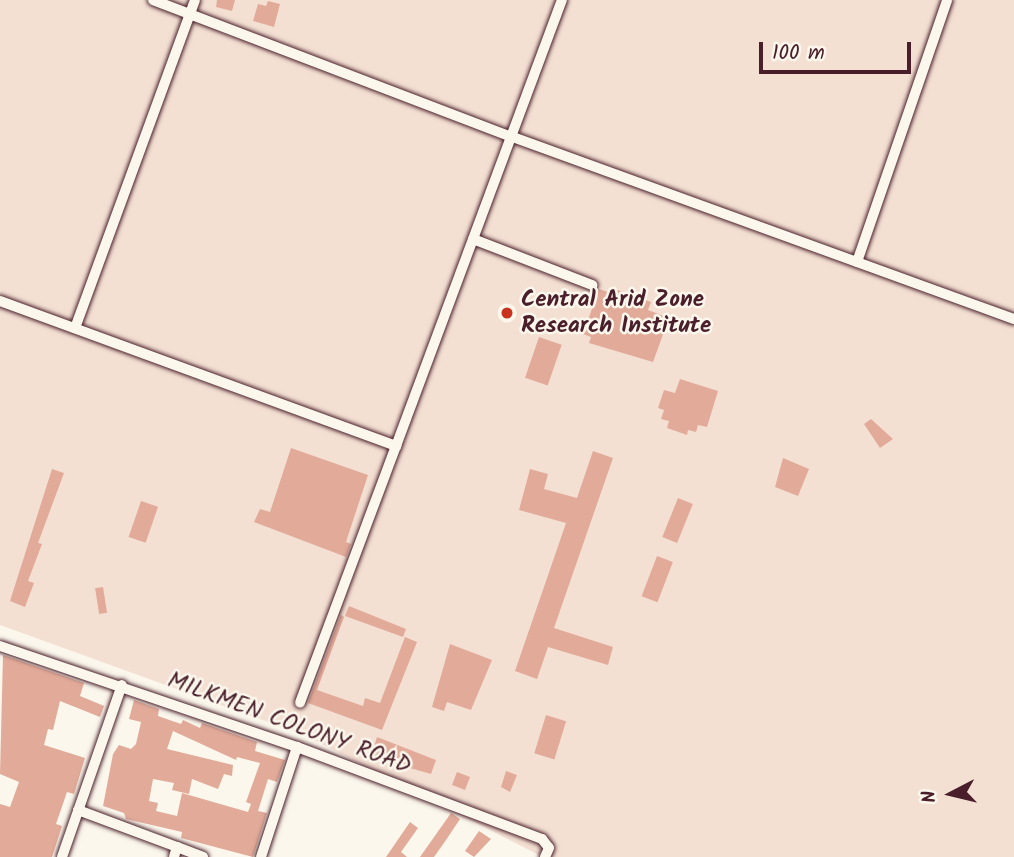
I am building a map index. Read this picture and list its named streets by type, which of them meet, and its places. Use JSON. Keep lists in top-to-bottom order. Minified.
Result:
{"streets":{"street":["MILKMEN COLONY ROAD"]},"places":["Central Arid Zone Research Institute"],"scale_bar":"100 m","north":"left"}
